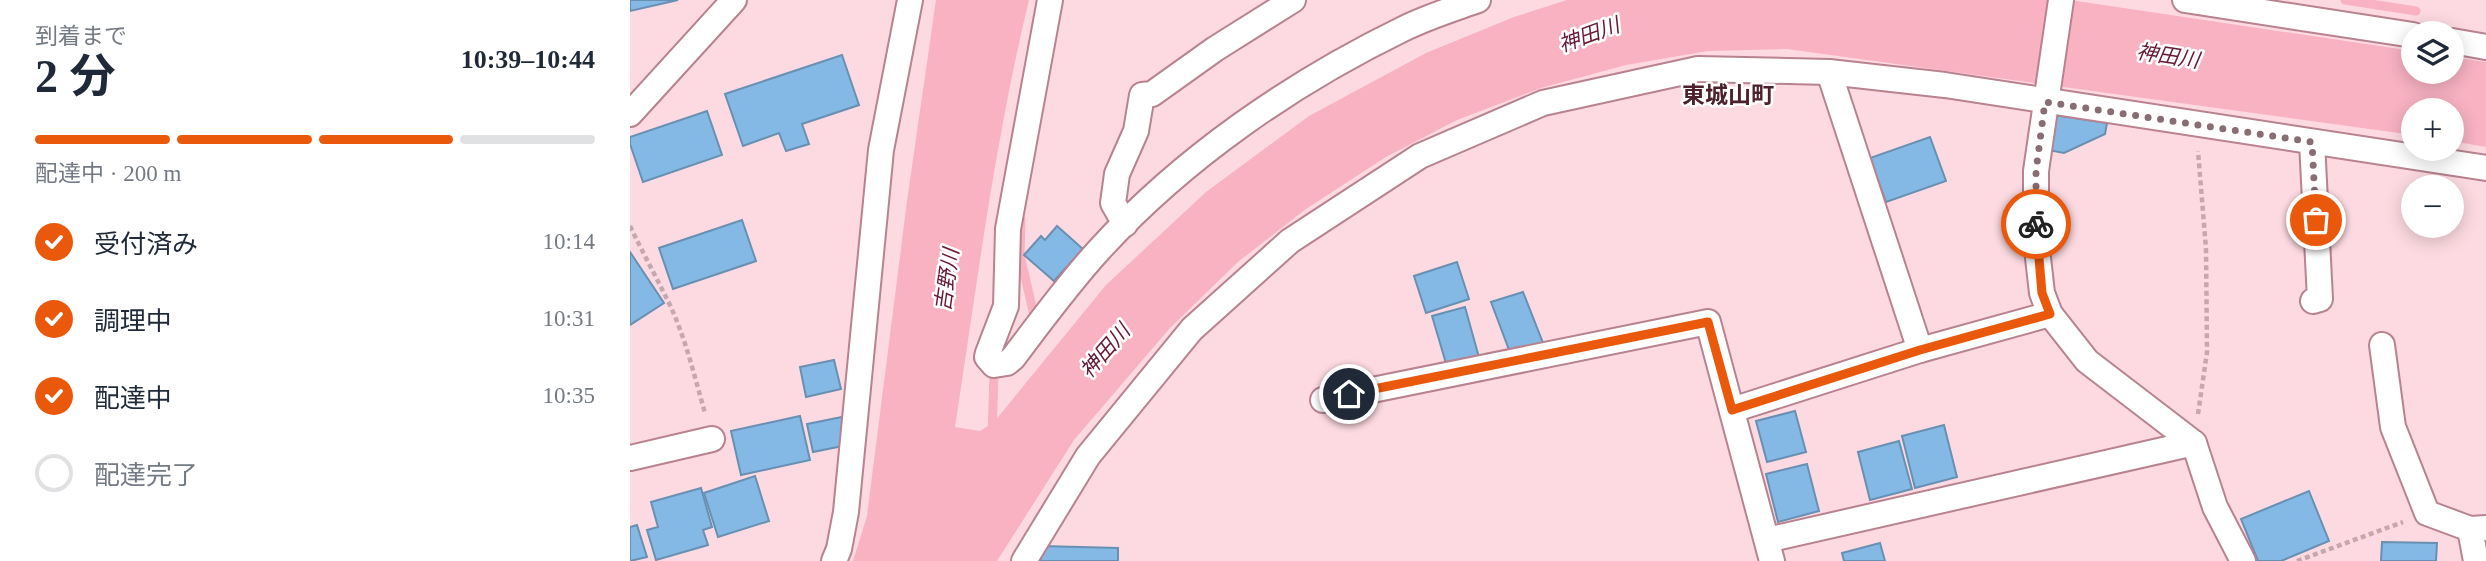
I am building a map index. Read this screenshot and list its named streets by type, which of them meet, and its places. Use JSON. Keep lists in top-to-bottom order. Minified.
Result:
{"districts":["東城山町"],"water":["神田川","吉野川"],"page":{"heading":["2 分","到着まで","10:39–10:44"],"map_buttons":["+","−"],"bar":"配達中 · 200 m","list":[["受付済み","10:14"],["調理中","10:31"],["配達中","10:35"],"配達完了"]}}
